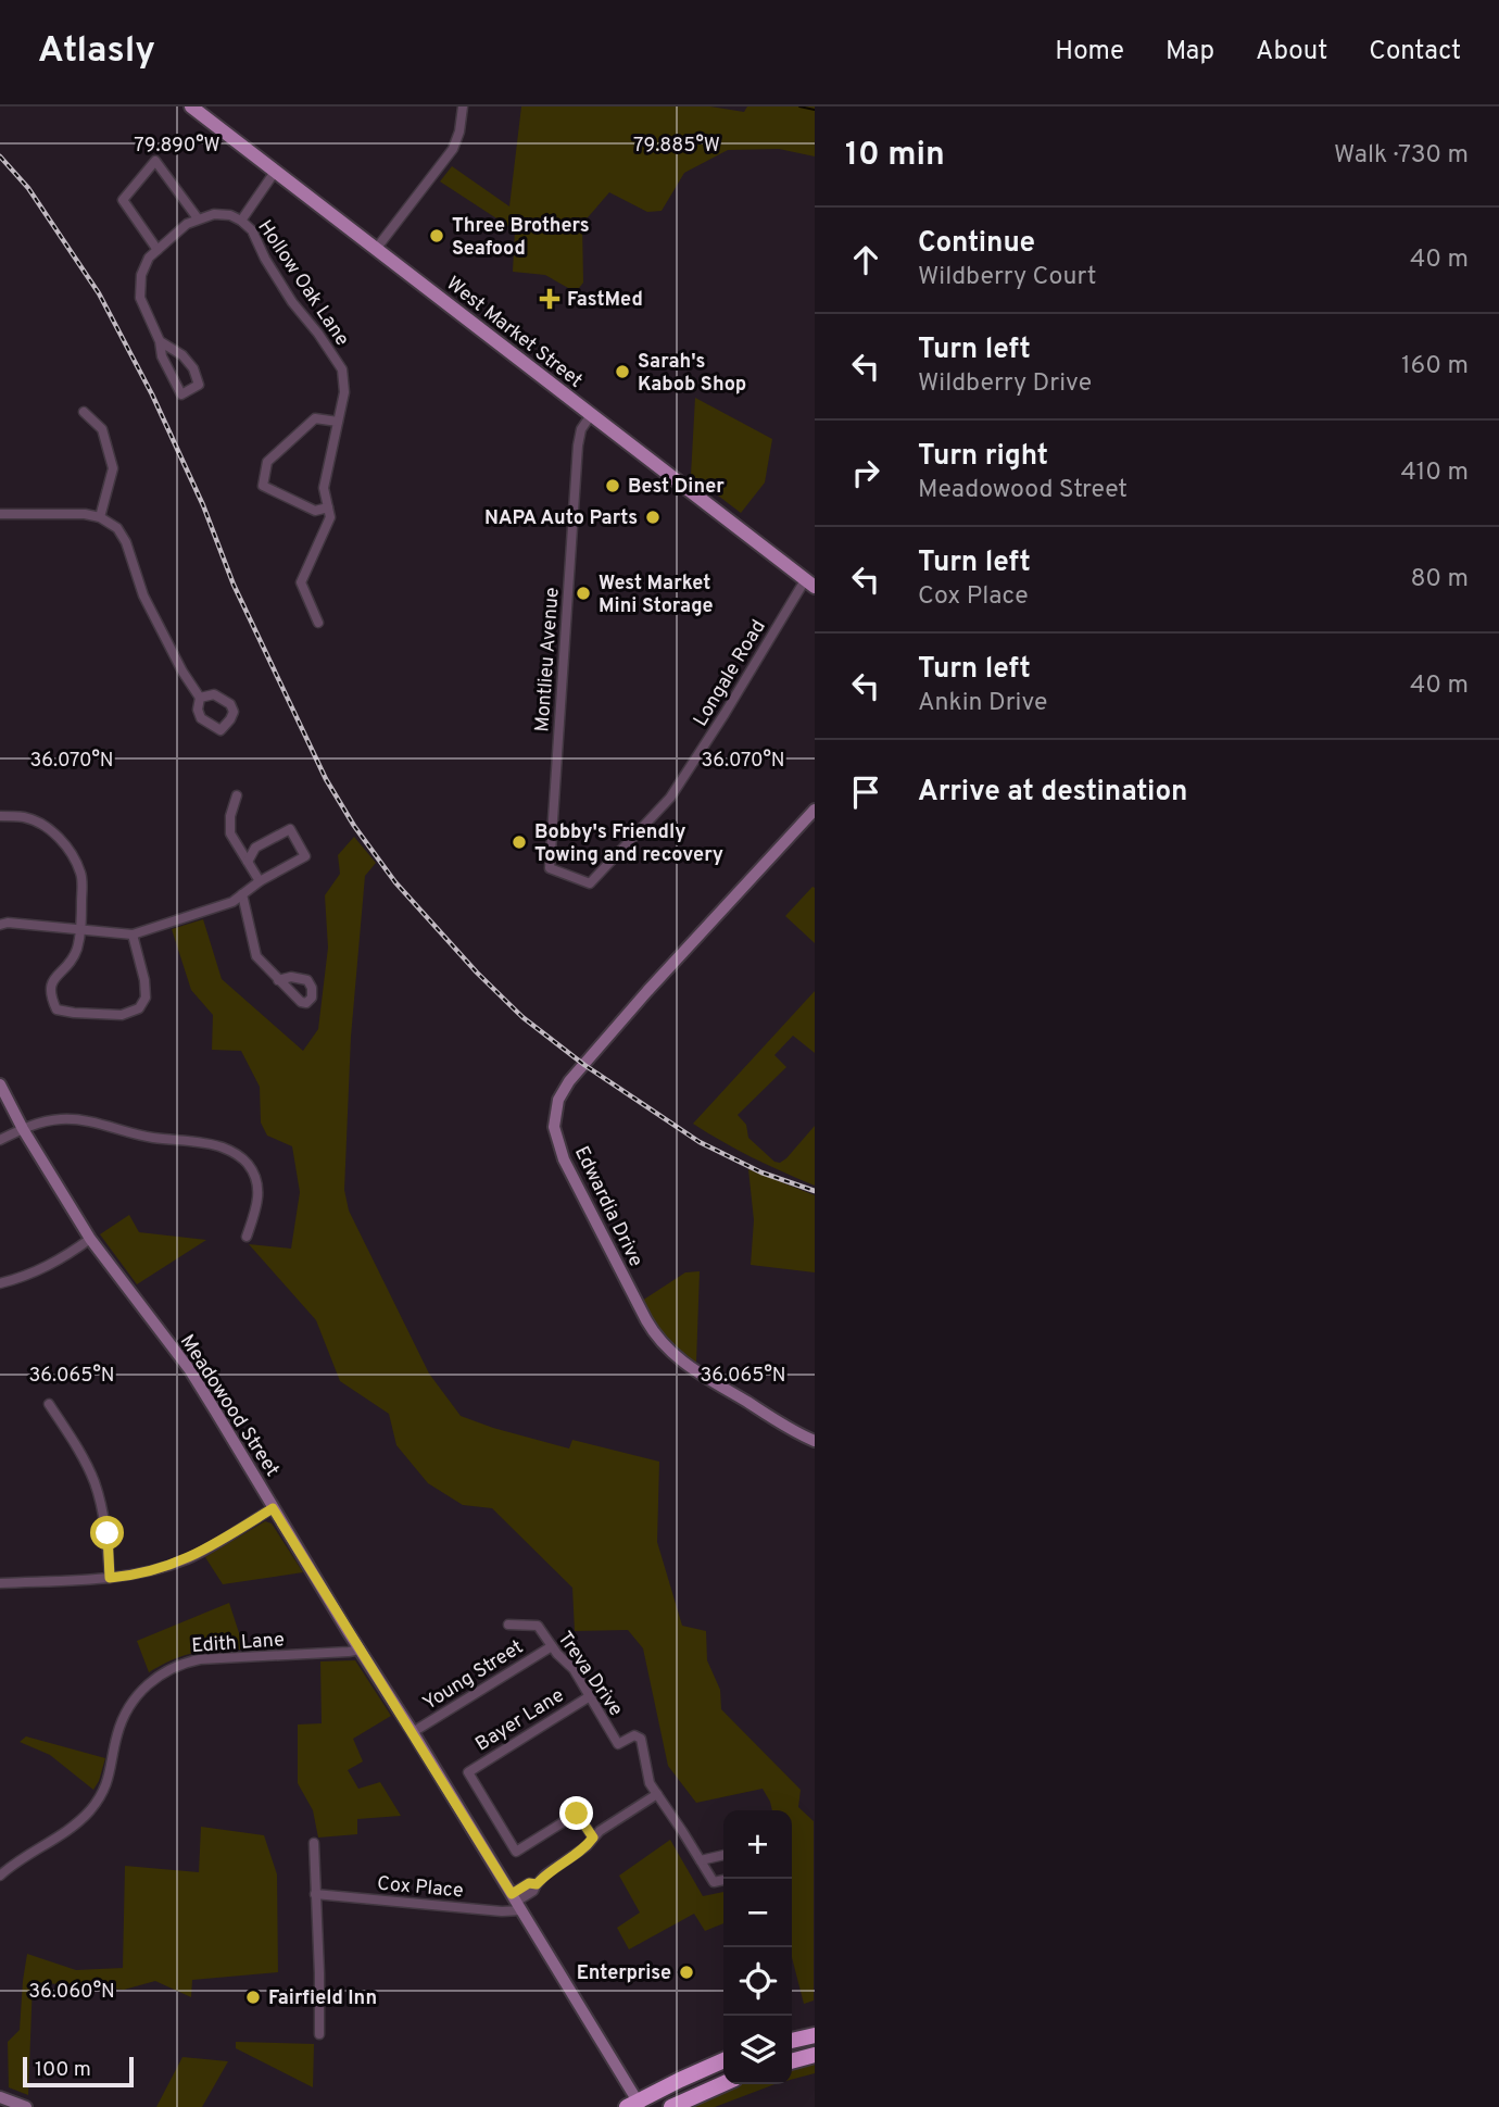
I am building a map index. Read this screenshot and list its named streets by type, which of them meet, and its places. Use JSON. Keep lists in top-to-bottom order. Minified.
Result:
{"streets":{"main road":["West Market Street"],"street":["Hollow Oak Lane","Montlieu Avenue","Longale Road","Edwardia Drive","Meadowood Street","Edith Lane","Treva Drive","Young Street","Bayer Lane","Cox Place"]},"crossings":[["Hollow Oak Lane","West Market Street"],["West Market Street","Montlieu Avenue"],["West Market Street","Longale Road"],["Montlieu Avenue","Longale Road"],["Meadowood Street","Edith Lane"],["Meadowood Street","Young Street"],["Meadowood Street","Cox Place"],["Treva Drive","Young Street"],["Treva Drive","Bayer Lane"],["Treva Drive","Cox Place"],["Bayer Lane","Cox Place"]],"places":{"other":["Three Brothers Seafood","Sarah's Kabob Shop","Best Diner","NAPA Auto Parts","West Market Mini Storage","Bobby's Friendly Towing and recovery","Enterprise","Fairfield Inn"],"health":["FastMed"]},"scale_bar":"100 m","page":{"header":"Atlasly","nav":["Home","Map","About","Contact"],"heading":["10 min","Walk · 730 m"],"list":[["Continue","Wildberry Court","40 m"],["Turn left","Wildberry Drive","160 m"],["Turn right","Meadowood Street","410 m"],["Turn left","Cox Place","80 m"],["Turn left","Ankin Drive","40 m"],"Arrive at destination"],"map_buttons":["+","−"],"scale":"100 m"},"coordinates":["79.890°W","79.885°W","36.070°N","36.065°N","36.060°N"]}
